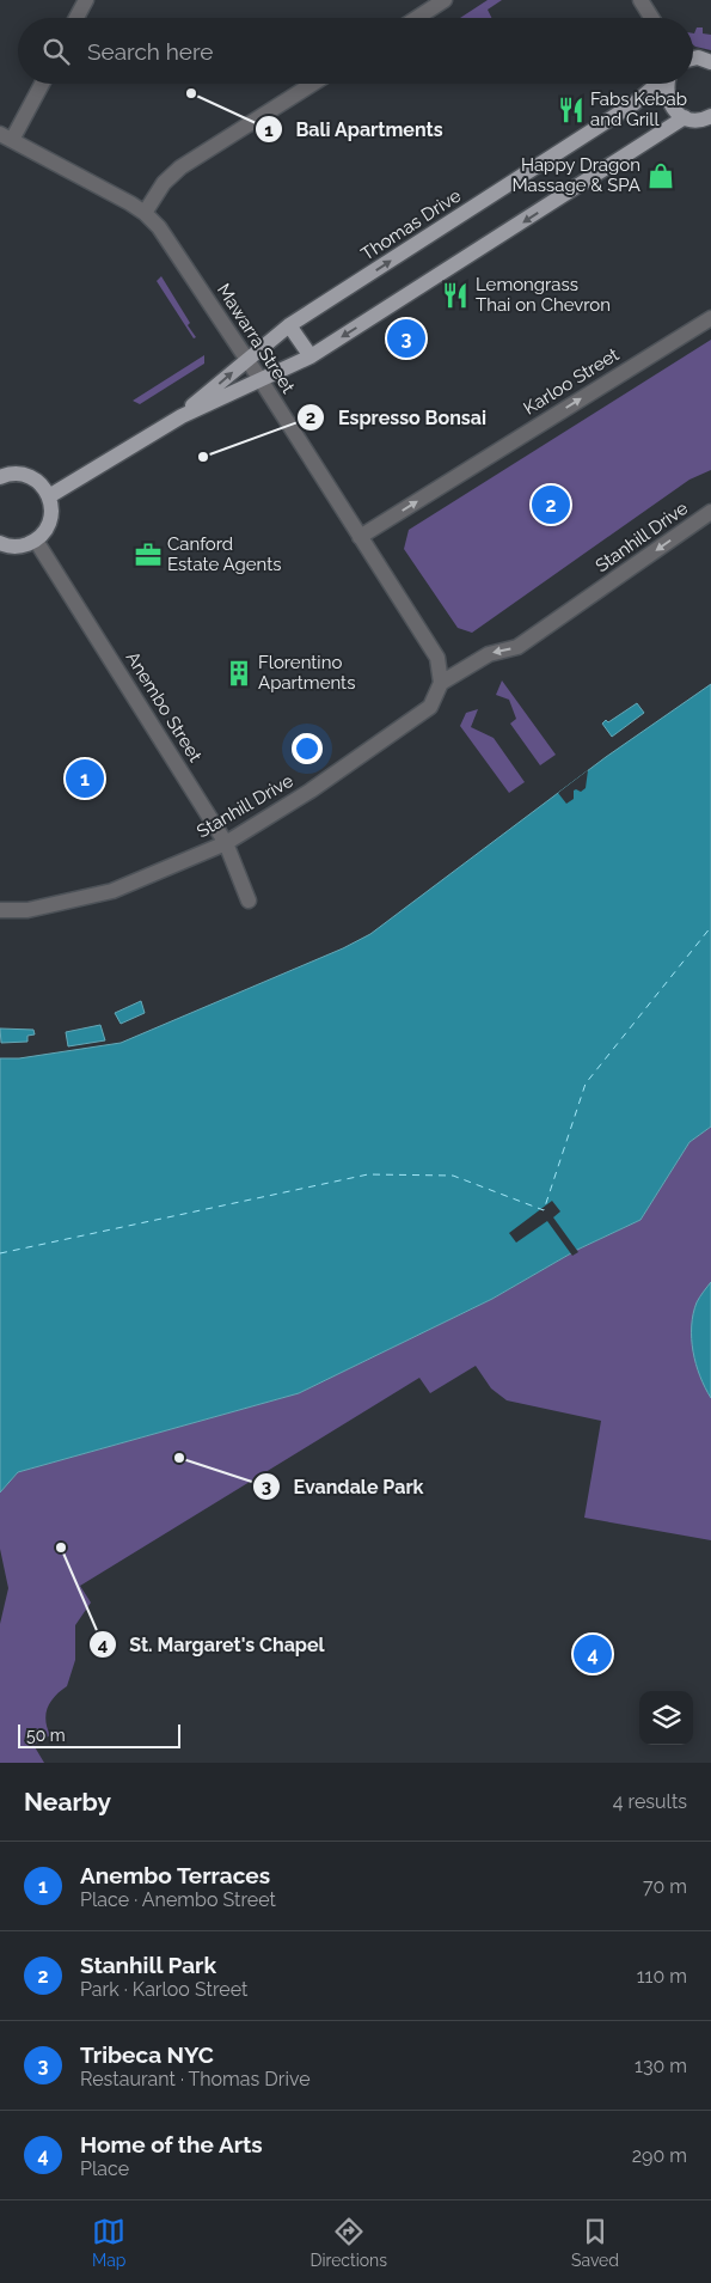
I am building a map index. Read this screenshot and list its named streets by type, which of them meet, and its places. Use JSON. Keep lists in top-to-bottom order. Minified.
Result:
{"streets":{"main road":["Thomas Drive"],"street":["Mawarra Street","Karloo Street","Stanhill Drive","Anembo Street"]},"crossings":[["Thomas Drive","Mawarra Street"],["Mawarra Street","Karloo Street"],["Mawarra Street","Stanhill Drive"],["Stanhill Drive","Anembo Street"]],"one_way":["Karloo Street","Stanhill Drive"],"places":{"other":["Bali Apartments","Espresso Bonsai","Evandale Park","St. Margaret's Chapel"],"restaurant":["Fabs Kebab and Grill","Lemongrass Thai on Chevron"],"shop":["Happy Dragon Massage & SPA"],"office":["Canford Estate Agents"],"building":["Florentino Apartments"]},"scale_bar":"50 m","page":{"search":"Search here","pins":["3","2","1","4"],"scale":"50 m","heading":["Nearby","4 results"],"list":[{"mark":"1","name":"Anembo Terraces","note":"Place · Anembo Street","value":"70 m"},{"mark":"2","name":"Stanhill Park","note":"Park · Karloo Street","value":"110 m"},{"mark":"3","name":"Tribeca NYC","note":"Restaurant · Thomas Drive","value":"130 m"},{"mark":"4","name":"Home of the Arts","note":"Place","value":"290 m"}],"nav":["Map","Directions","Saved"]}}
